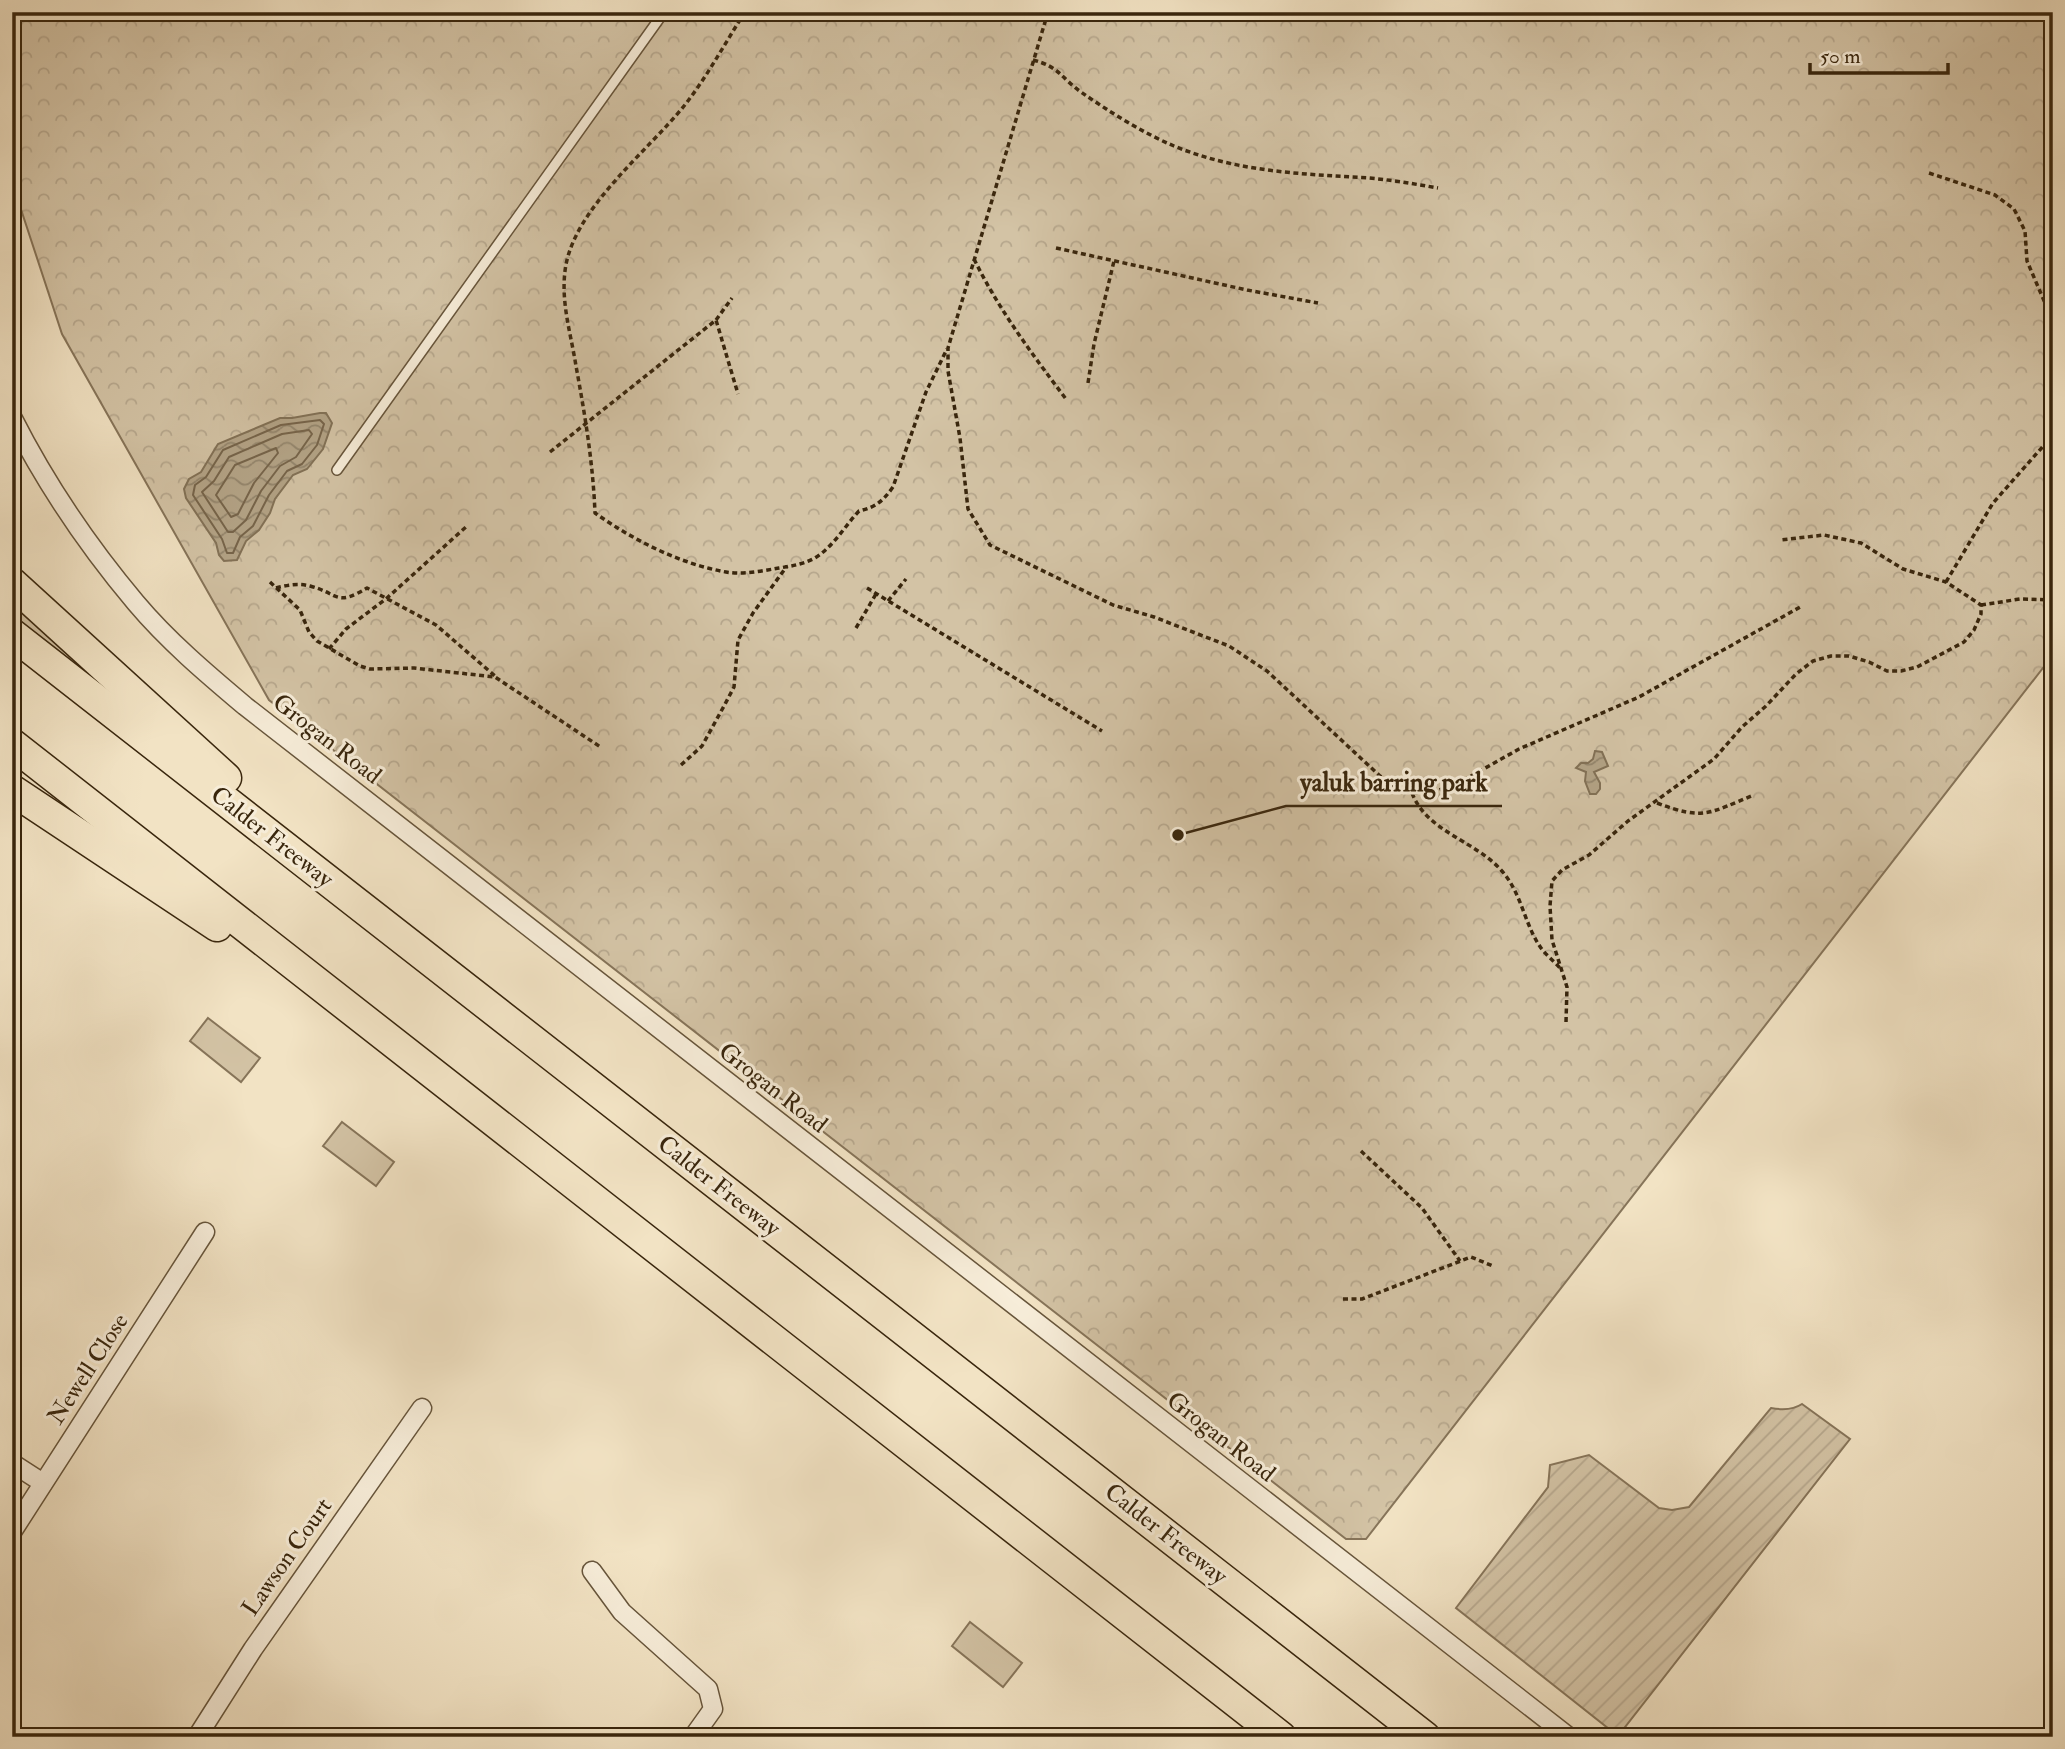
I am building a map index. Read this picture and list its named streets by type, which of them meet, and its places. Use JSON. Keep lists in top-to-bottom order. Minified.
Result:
{"streets":{"highway":["Calder Freeway"],"street":["Grogan Road","Newell Close","Lawson Court"]},"places":["yaluk barring park"],"scale_bar":"50 m"}
